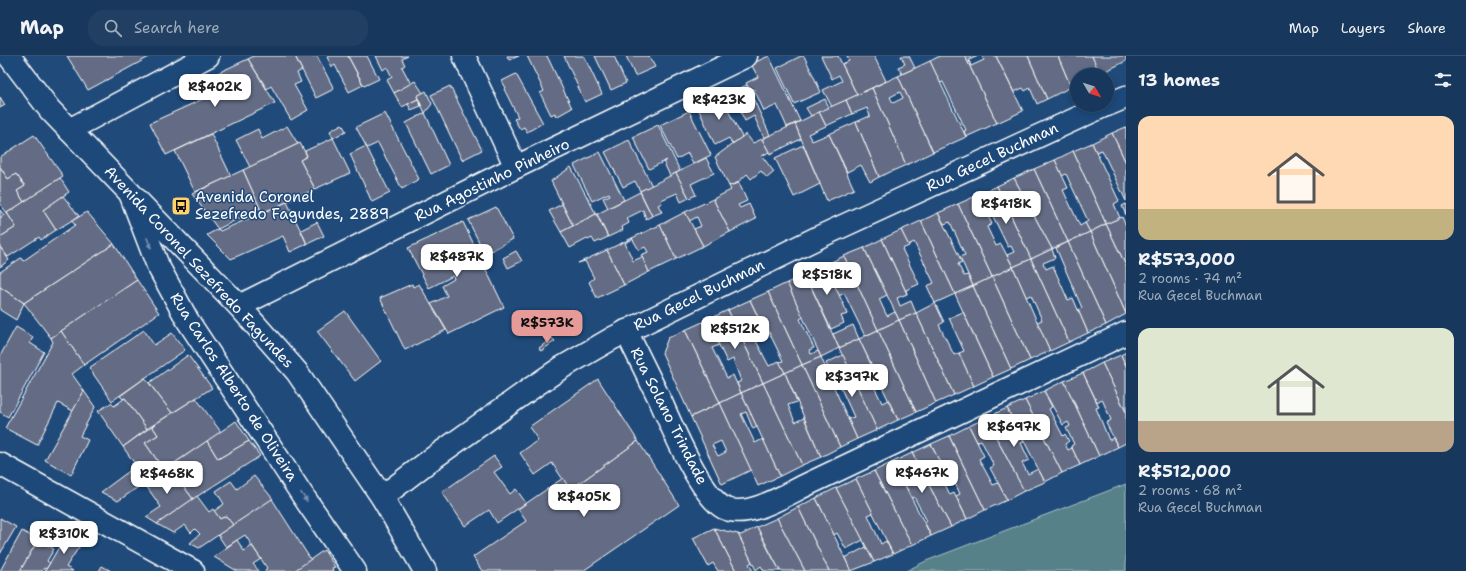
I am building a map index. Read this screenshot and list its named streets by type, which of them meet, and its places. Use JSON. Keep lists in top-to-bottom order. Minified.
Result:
{"streets":{"street":["Rua Gecel Buchman","Rua Agostinho Pinheiro","Avenida Coronel Sezefredo Fagundes","Rua Carlos Alberto de Oliveira","Rua Solano Trindade"]},"crossings":[["Rua Gecel Buchman","Avenida Coronel Sezefredo Fagundes"],["Rua Gecel Buchman","Rua Solano Trindade"],["Rua Agostinho Pinheiro","Avenida Coronel Sezefredo Fagundes"],["Avenida Coronel Sezefredo Fagundes","Rua Carlos Alberto de Oliveira"]],"one_way":["Rua Carlos Alberto de Oliveira"],"places":{"bus stop":["Avenida Coronel Sezefredo Fagundes, 2889"]},"north":"bottom right","page":{"header":"Map","search":"Search here","nav":["Map","Layers","Share"],"heading":"13 homes","price":["R$402K","R$423K","R$418K","R$487K","R$518K","R$573K","R$512K","R$397K","R$697K","R$467K","R$468K","R$405K","R$310K"],"list":[{"name":"R$573,000","note":"2 rooms · 74 m² · Rua Gecel Buchman"},{"name":"R$512,000","note":"2 rooms · 68 m² · Rua Gecel Buchman"}]}}
